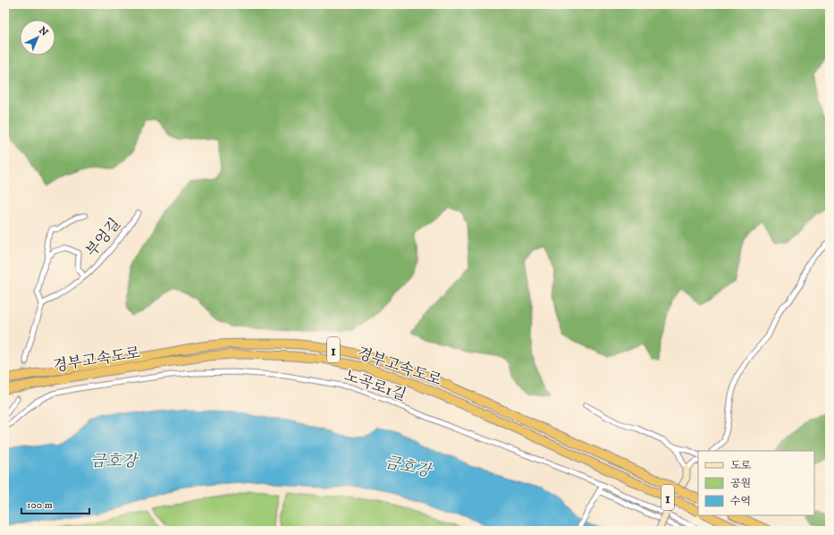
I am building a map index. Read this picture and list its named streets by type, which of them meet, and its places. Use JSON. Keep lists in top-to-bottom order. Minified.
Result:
{"streets":{"highway":["1","경부고속도로"],"street":["부엉길","노곡로1길"]},"water":["금호강"],"legend":["도로","공원","수역"],"scale_bar":"100 m","north":"top right"}
